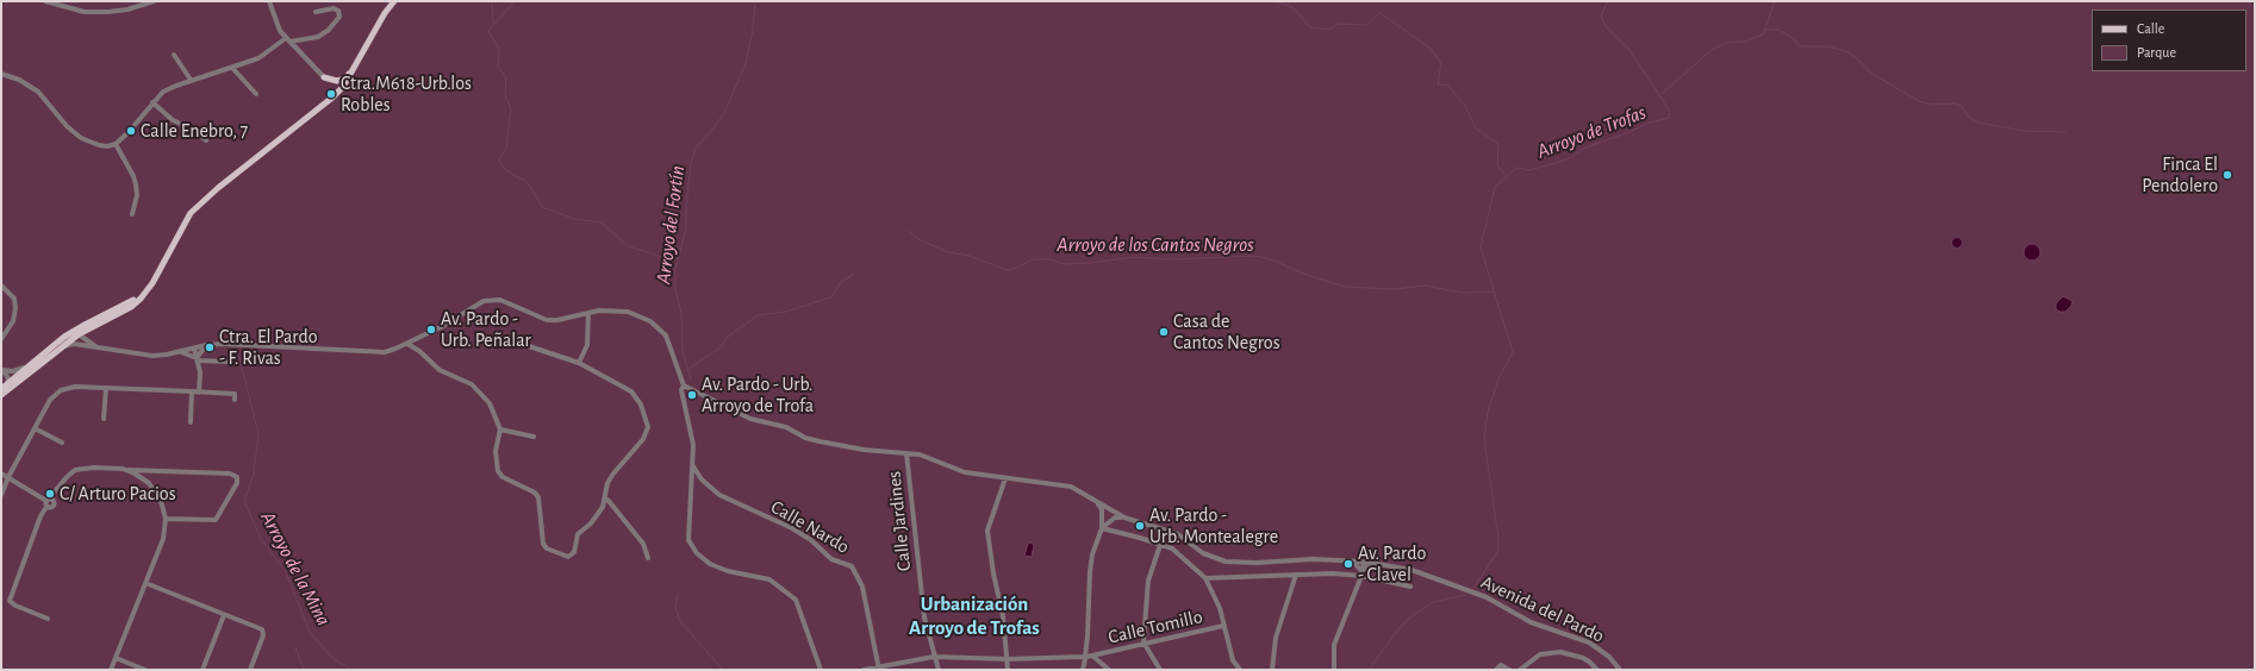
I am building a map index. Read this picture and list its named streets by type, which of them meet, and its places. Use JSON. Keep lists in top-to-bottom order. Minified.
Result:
{"streets":{"street":["Calle Jardines","Calle Nardo","Avenida del Pardo","Calle Tomillo"]},"crossings":[["Calle Jardines","Avenida del Pardo"],["Calle Jardines","Calle Tomillo"],["Calle Nardo","Calle Tomillo"]],"districts":["Urbanización Arroyo de Trofas"],"water":["Arroyo de Trofas","Arroyo del Fortín","Arroyo de los Cantos Negros","Arroyo de la Mina"],"places":["Ctra.M618-Urb.los Robles","Calle Enebro, 7","Finca El Pendolero","Av. Pardo - Urb. Peñalar","Casa de Cantos Negros","Ctra. El Pardo - F. Rivas","Av. Pardo - Urb. Arroyo de Trofa","C/ Arturo Pacios","Av. Pardo - Urb. Montealegre","Av. Pardo - Clavel"],"legend":["Calle","Parque"]}
